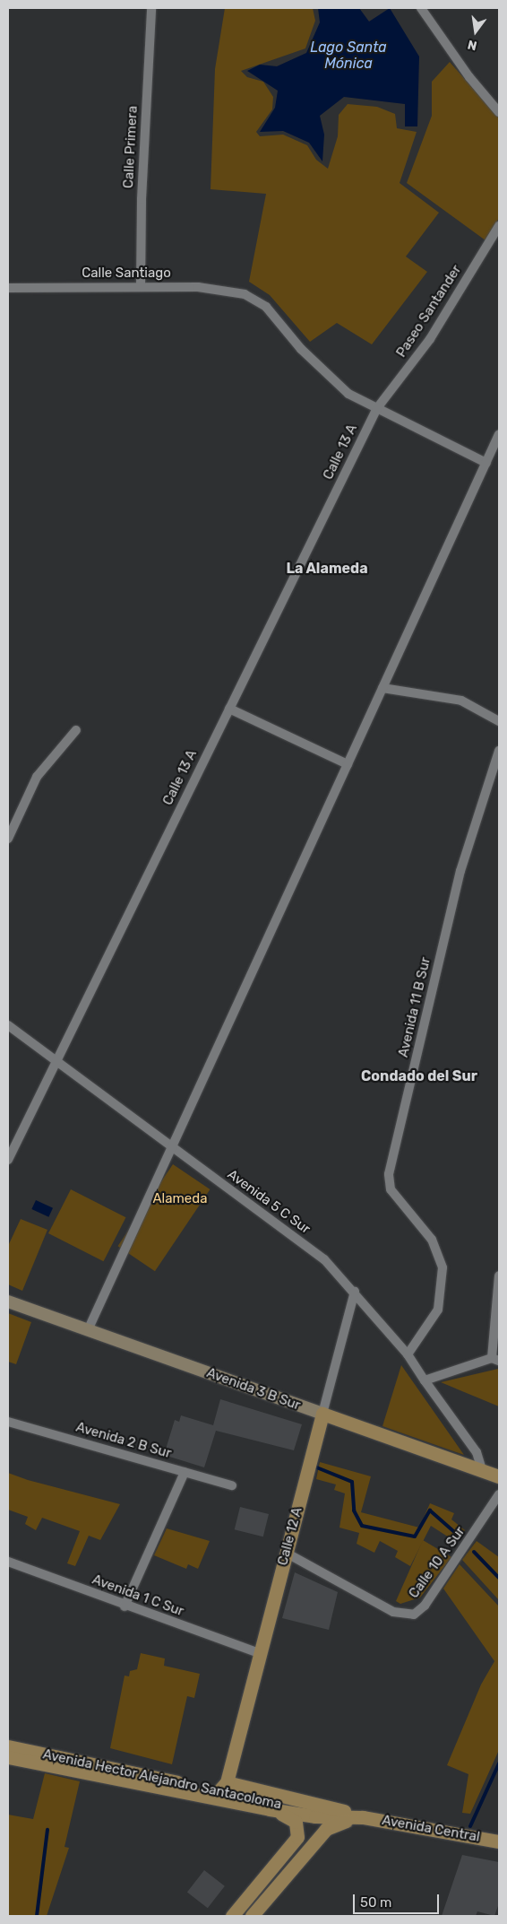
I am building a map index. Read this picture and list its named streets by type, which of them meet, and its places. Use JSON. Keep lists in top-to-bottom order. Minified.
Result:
{"streets":{"main road":["Avenida 3 B Sur","Calle 12 A","Avenida Hector Alejandro Santacoloma","Avenida Central"],"street":["Calle Primera","Calle Santiago","Paseo Santander","Calle 13 A","Avenida 11 B Sur","Avenida 5 C Sur","Avenida 2 B Sur","Calle 10 A Sur","Avenida 1 C Sur"]},"crossings":[["Calle Primera","Calle Santiago"],["Calle Santiago","Paseo Santander"],["Calle Santiago","Calle 13 A"],["Paseo Santander","Calle 13 A"],["Calle 13 A","Avenida 5 C Sur"],["Avenida 11 B Sur","Avenida 5 C Sur"],["Avenida 5 C Sur","Avenida 3 B Sur"],["Avenida 5 C Sur","Calle 12 A"],["Avenida 3 B Sur","Calle 12 A"],["Calle 12 A","Calle 10 A Sur"],["Calle 12 A","Avenida 1 C Sur"],["Calle 12 A","Avenida Hector Alejandro Santacoloma"],["Avenida Hector Alejandro Santacoloma","Avenida Central"]],"districts":["La Alameda","Condado del Sur"],"water":["Lago Santa Mónica"],"parks":["Alameda"],"scale_bar":"50 m","north":"bottom"}
